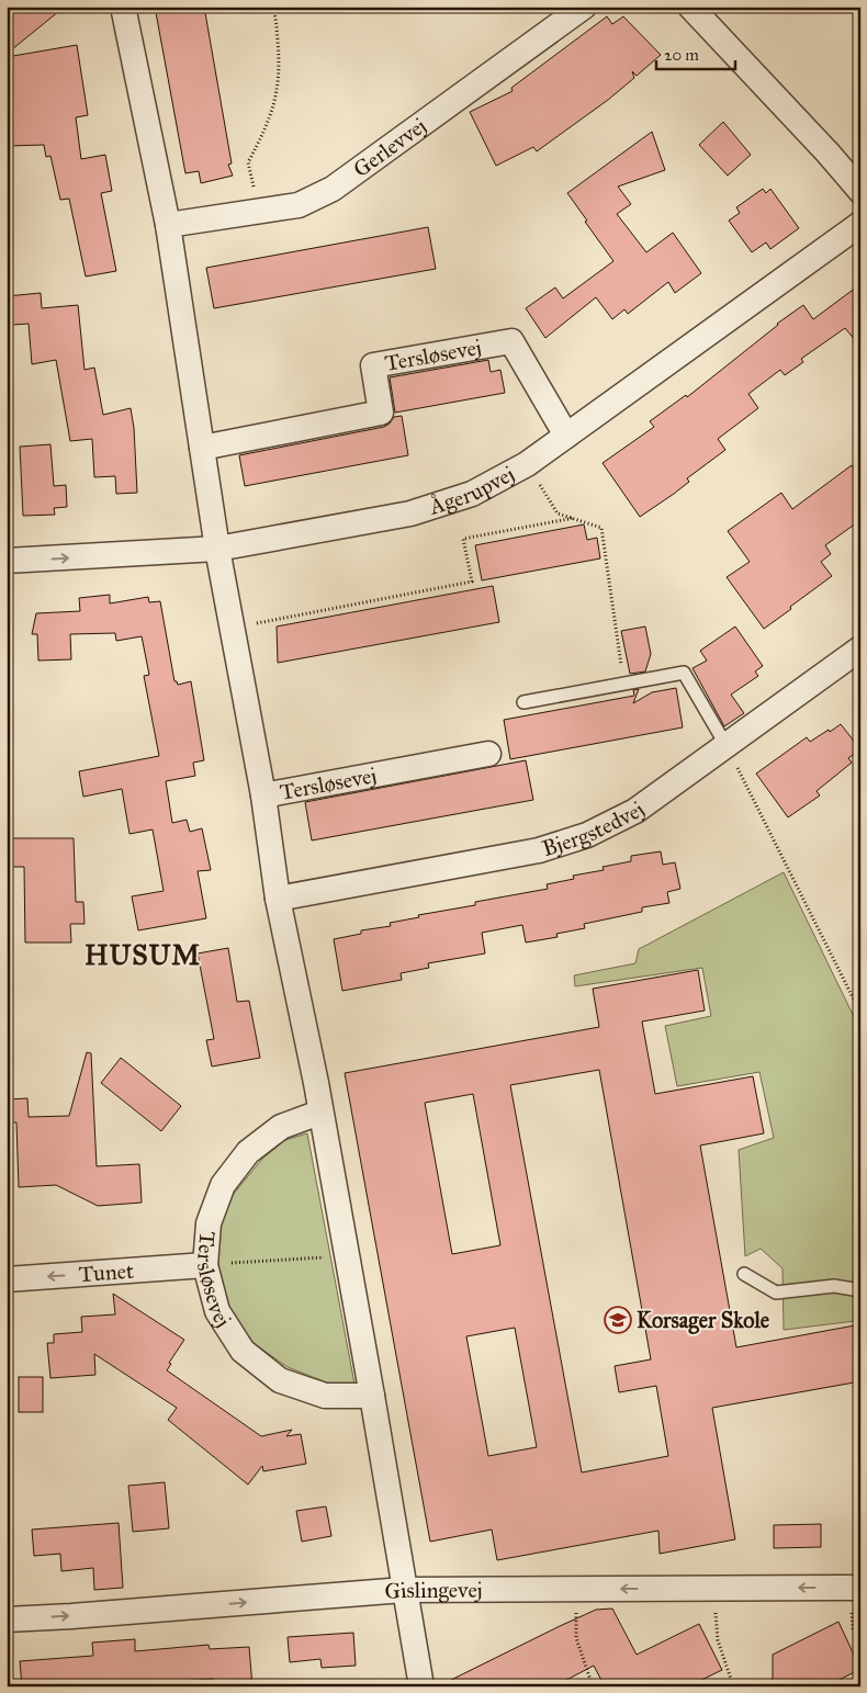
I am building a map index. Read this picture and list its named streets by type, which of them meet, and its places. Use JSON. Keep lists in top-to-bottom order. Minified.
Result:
{"streets":{"street":["Gerlevvej","Tersløsevej","Ågerupvej","Bjergstedvej","Tunet","Gislingevej"]},"crossings":[["Gerlevvej","Tersløsevej"],["Tersløsevej","Ågerupvej"],["Tersløsevej","Bjergstedvej"],["Tersløsevej","Tunet"],["Tersløsevej","Gislingevej"]],"one_way":["Tunet"],"districts":["HUSUM"],"places":{"school or university":["Korsager Skole"]},"scale_bar":"20 m"}
